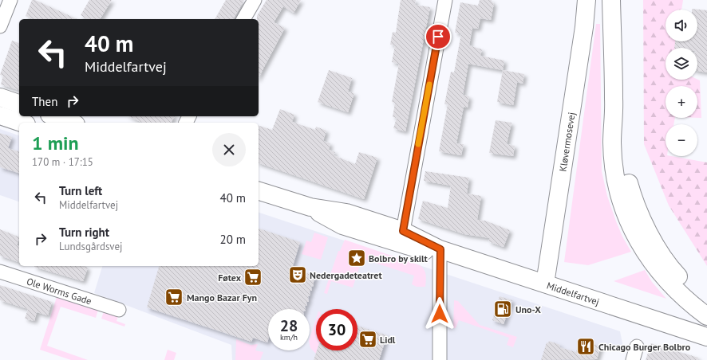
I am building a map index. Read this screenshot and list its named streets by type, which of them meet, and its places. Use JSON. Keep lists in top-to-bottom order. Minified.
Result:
{"streets":{"main road":["Kløvermosevej","Middelfartvej"],"street":["Ole Worms Gade"]},"crossings":[["Kløvermosevej","Middelfartvej"]],"places":{"place":["Bolbro by skilt"],"theatre":["Nedergadeteatret"],"supermarket":["Føtex","Mango Bazar Fyn","Lidl"],"fuel station":["Uno-X"],"restaurant":["Chicago Burger Bolbro"]},"page":{"map_buttons":["+","−"],"turn":["40 m","Middelfartvej"],"then":"Then","heading":["1 min","170 m · 17:15"],"list":[{"name":"Turn left","note":"Middelfartvej","value":"40 m"},{"name":"Turn right","note":"Lundsgårdsvej","value":"20 m"}],"speed":"28 km/h","limit":"30"}}
